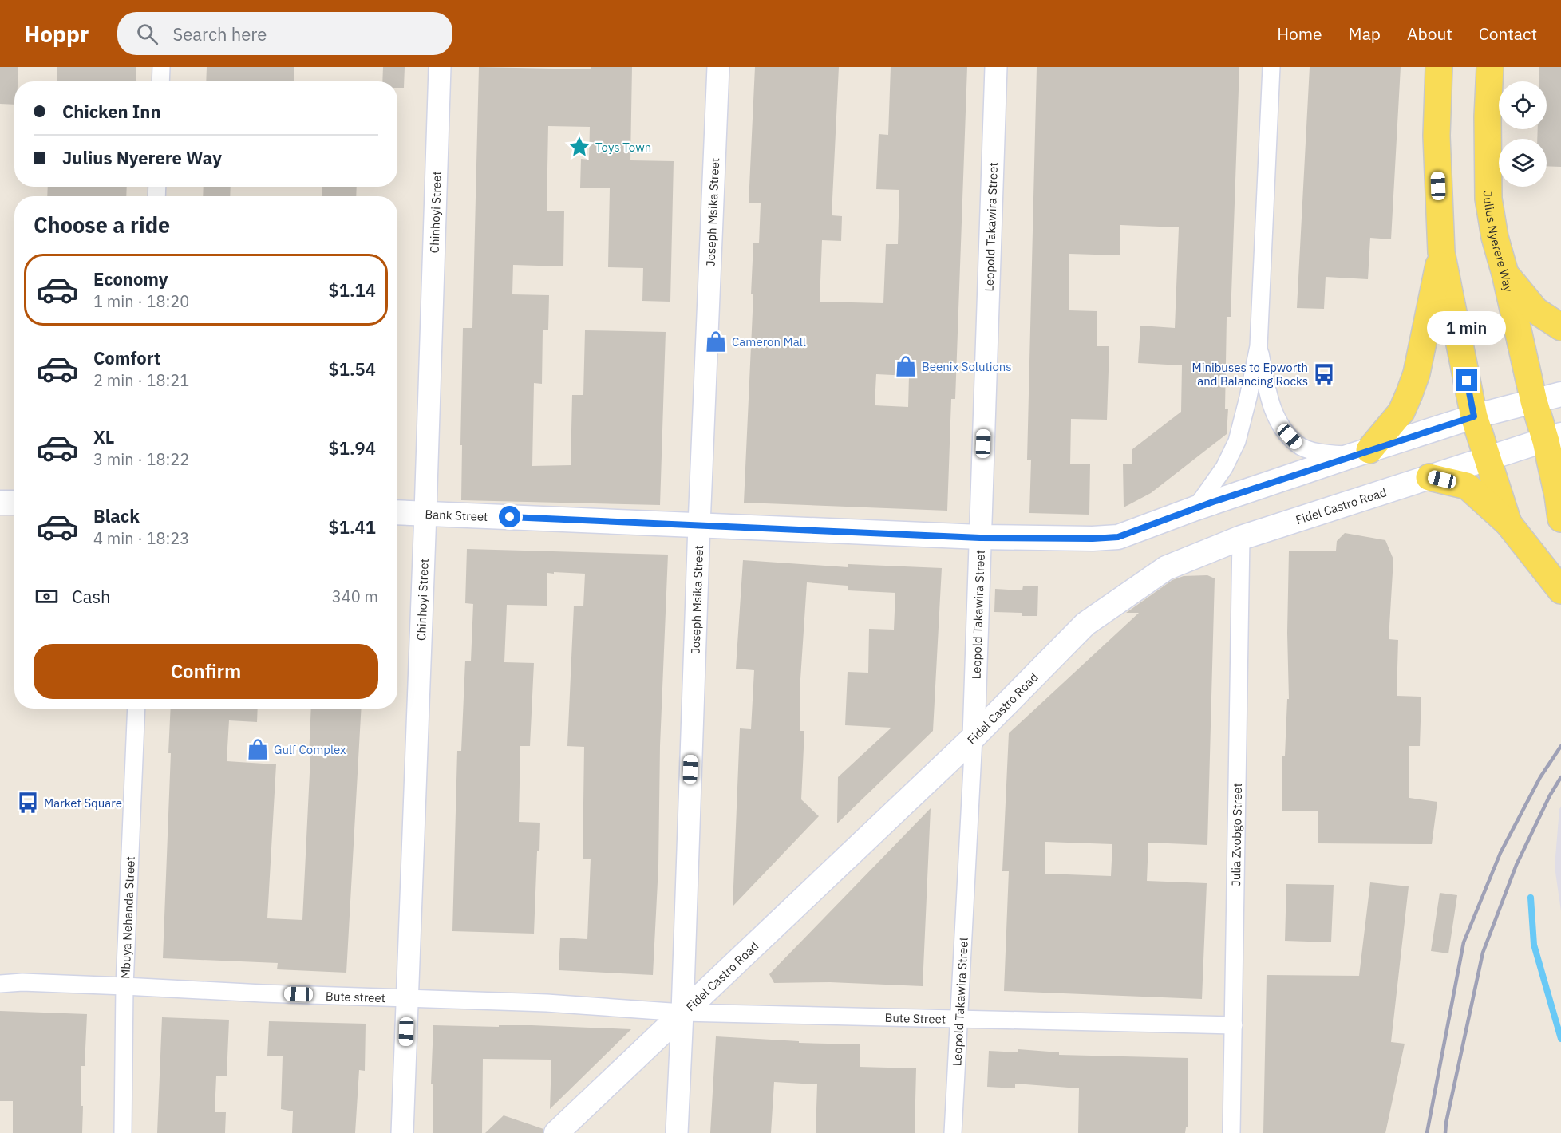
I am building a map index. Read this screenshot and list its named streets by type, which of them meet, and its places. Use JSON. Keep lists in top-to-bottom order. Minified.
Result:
{"streets":{"main road":["Julius Nyerere Way","Fidel Castro Road","Bank Street"],"street":["Chinhoyi Street","Joseph Msika Street","Leopold Takawira Street","Julia Zvobgo Street","Mbuya Nehanda Street","Bute street","Bute Street"]},"crossings":[["Chinhoyi Street","Bank Street"],["Chinhoyi Street","Bute street"],["Joseph Msika Street","Fidel Castro Road"],["Joseph Msika Street","Bank Street"],["Joseph Msika Street","Bute street"],["Joseph Msika Street","Bute Street"],["Leopold Takawira Street","Fidel Castro Road"],["Leopold Takawira Street","Bank Street"],["Leopold Takawira Street","Bute Street"],["Julius Nyerere Way","Fidel Castro Road"],["Julius Nyerere Way","Bank Street"],["Fidel Castro Road","Julia Zvobgo Street"],["Fidel Castro Road","Bute street"],["Fidel Castro Road","Bute Street"],["Julia Zvobgo Street","Bute Street"],["Mbuya Nehanda Street","Bute street"],["Bute street","Bute Street"]],"places":{"place":["Toys Town"],"shop":["Cameron Mall","Beenix Solutions","Gulf Complex"],"bus stop":["Minibuses to Epworth and Balancing Rocks","Market Square"]},"page":{"header":"Hoppr","search":"Search here","nav":["Home","Map","About","Contact"],"banner":["Chicken Inn","Julius Nyerere Way"],"heading":"Choose a ride","list":[{"name":"Economy","note":"1 min · 18:20","value":"$1.14"},{"name":"Comfort","note":"2 min · 18:21","value":"$1.54"},{"name":"XL","note":"3 min · 18:22","value":"$1.94"},{"name":"Black","note":"4 min · 18:23","value":"$1.41"}],"bubble":"1 min","pay":["Cash","340 m"],"buttons":"Confirm"}}
